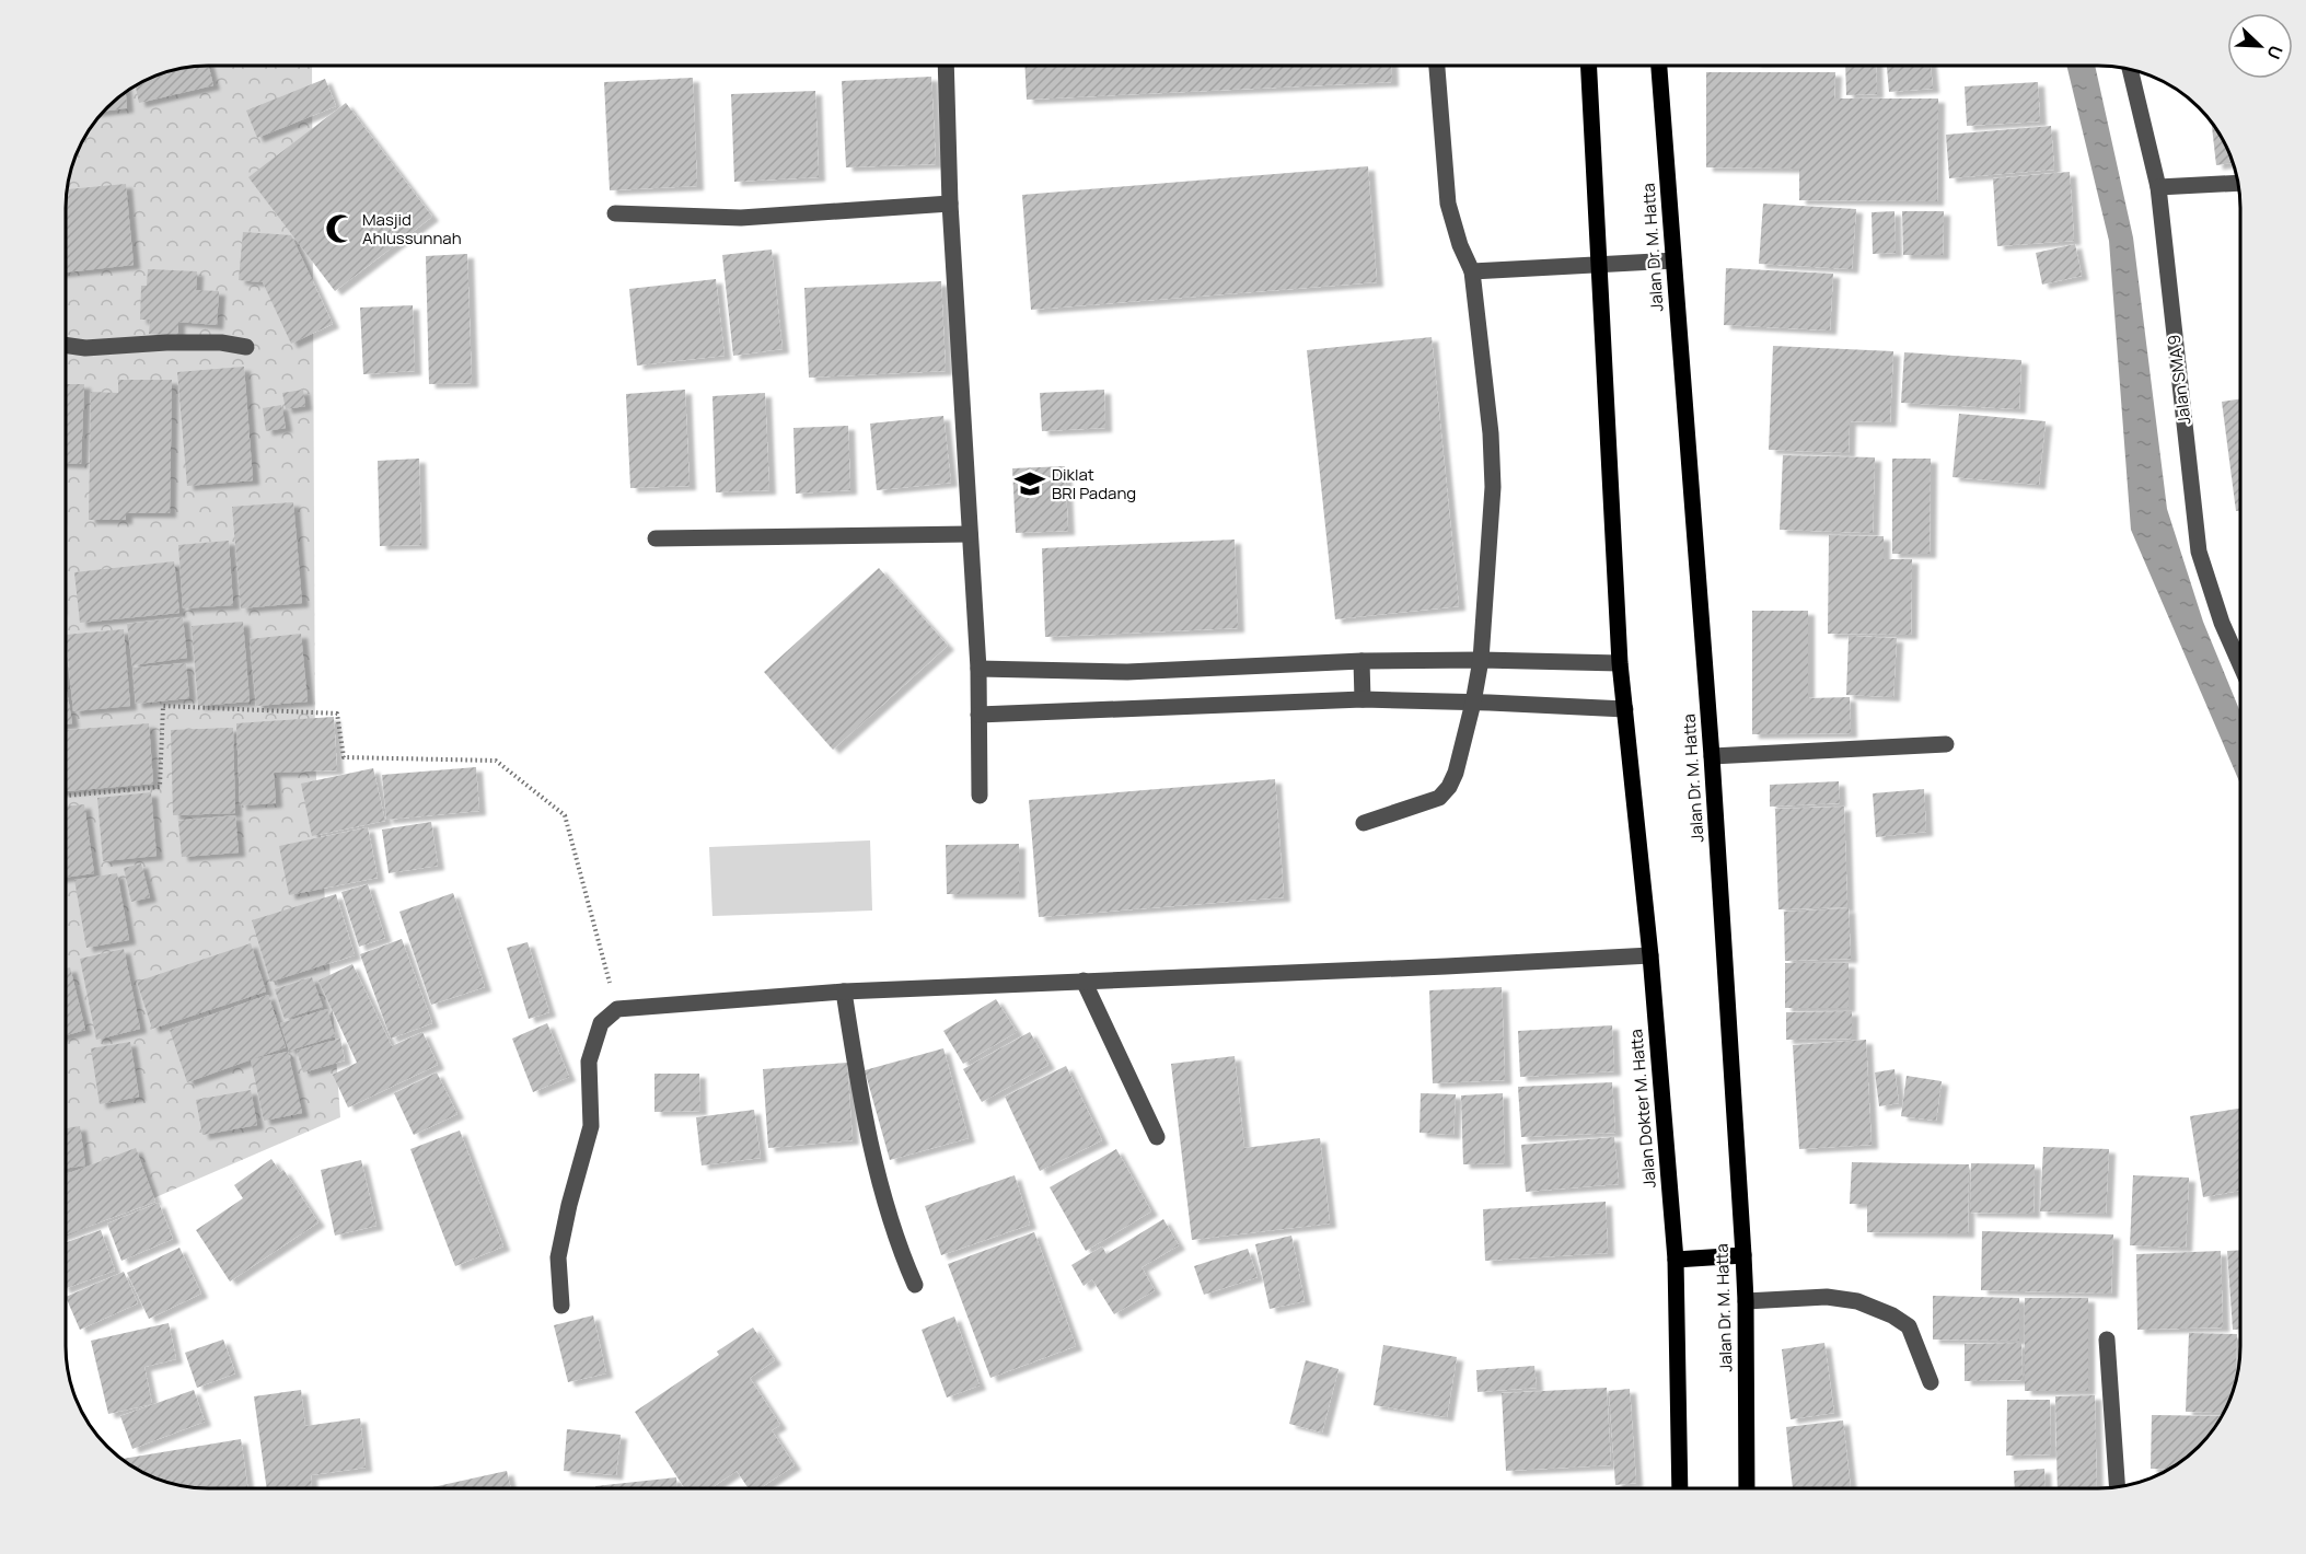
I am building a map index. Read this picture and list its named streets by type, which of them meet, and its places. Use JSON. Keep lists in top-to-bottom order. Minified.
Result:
{"streets":{"main road":["Jalan Dr. M. Hatta","Jalan Dokter M. Hatta"],"street":["Jalan SMA 9"]},"places":{"mosque":["Masjid Ahlussunnah"],"school or university":["Diklat BRI Padang"]},"north":"bottom right"}
